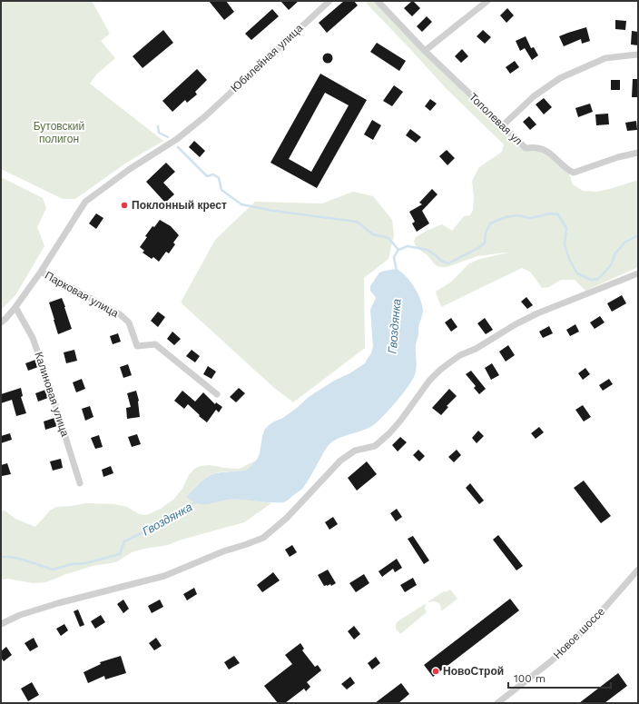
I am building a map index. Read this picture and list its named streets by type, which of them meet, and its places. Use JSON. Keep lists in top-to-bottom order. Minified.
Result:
{"streets":{"street":["Юбилейная улица","Тополевая ул","Парковая улица","Калиновая улица","Новое шоссе"]},"crossings":[["Юбилейная улица","Парковая улица"],["Юбилейная улица","Калиновая улица"]],"water":["Гвоздянка"],"parks":["Бутовский полигон"],"places":["Поклонный крест","НовоСтрой"],"scale_bar":"100 m"}
